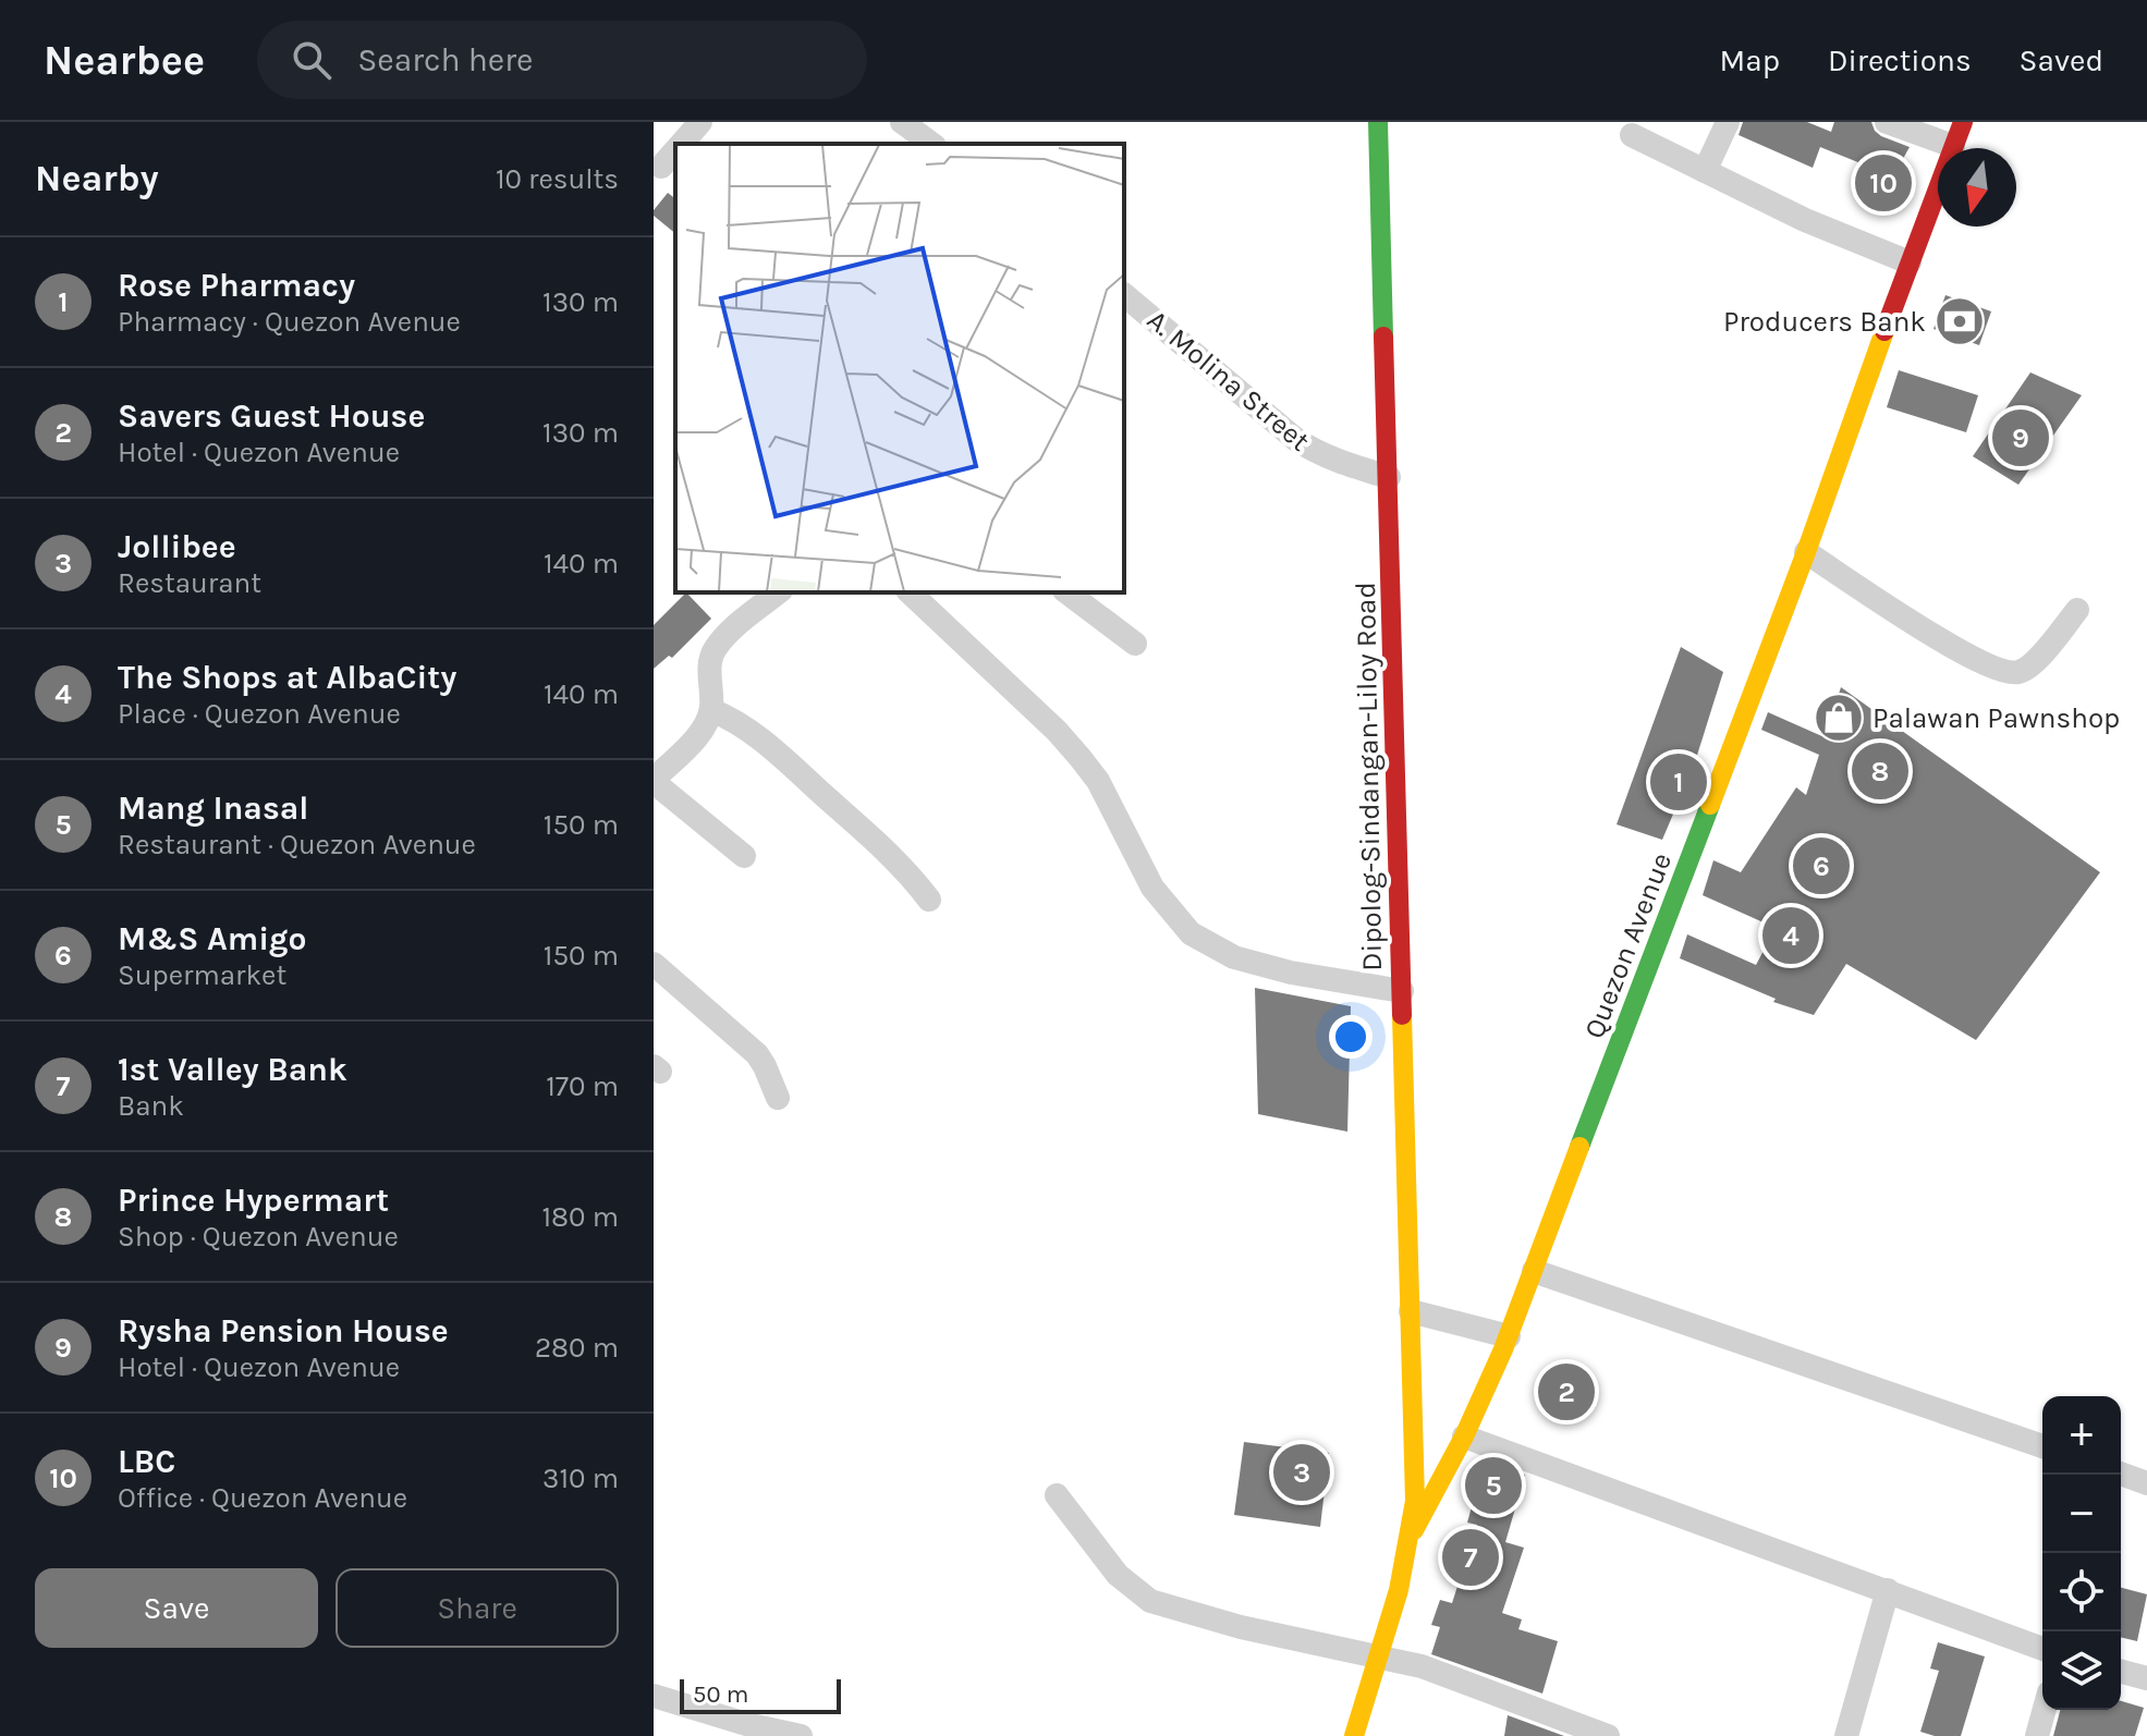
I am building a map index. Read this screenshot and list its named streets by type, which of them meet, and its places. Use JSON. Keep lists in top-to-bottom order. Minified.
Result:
{"streets":{"main road":["Dipolog-Sindangan-Liloy Road","Quezon Avenue"],"street":["A. Molina Street"]},"crossings":[["A. Molina Street","Dipolog-Sindangan-Liloy Road"],["Dipolog-Sindangan-Liloy Road","Quezon Avenue"]],"places":{"bank":["Producers Bank"],"shop":["Palawan Pawnshop"]},"scale_bar":"50 m","north":"bottom","page":{"header":"Nearbee","search":"Search here","nav":["Map","Directions","Saved"],"heading":["Nearby","10 results"],"pins":["10","9","8","1","6","4","2","3","5","7"],"list":[{"mark":"1","name":"Rose Pharmacy","note":"Pharmacy · Quezon Avenue","value":"130 m"},{"mark":"2","name":"Savers Guest House","note":"Hotel · Quezon Avenue","value":"130 m"},{"mark":"3","name":"Jollibee","note":"Restaurant","value":"140 m"},{"mark":"4","name":"The Shops at AlbaCity","note":"Place · Quezon Avenue","value":"140 m"},{"mark":"5","name":"Mang Inasal","note":"Restaurant · Quezon Avenue","value":"150 m"},{"mark":"6","name":"M&S Amigo","note":"Supermarket","value":"150 m"},{"mark":"7","name":"1st Valley Bank","note":"Bank","value":"170 m"},{"mark":"8","name":"Prince Hypermart","note":"Shop · Quezon Avenue","value":"180 m"},{"mark":"9","name":"Rysha Pension House","note":"Hotel · Quezon Avenue","value":"280 m"},{"mark":"10","name":"LBC","note":"Office · Quezon Avenue","value":"310 m"}],"map_buttons":["+","−"],"buttons":["Save","Share"],"scale":"50 m"}}
